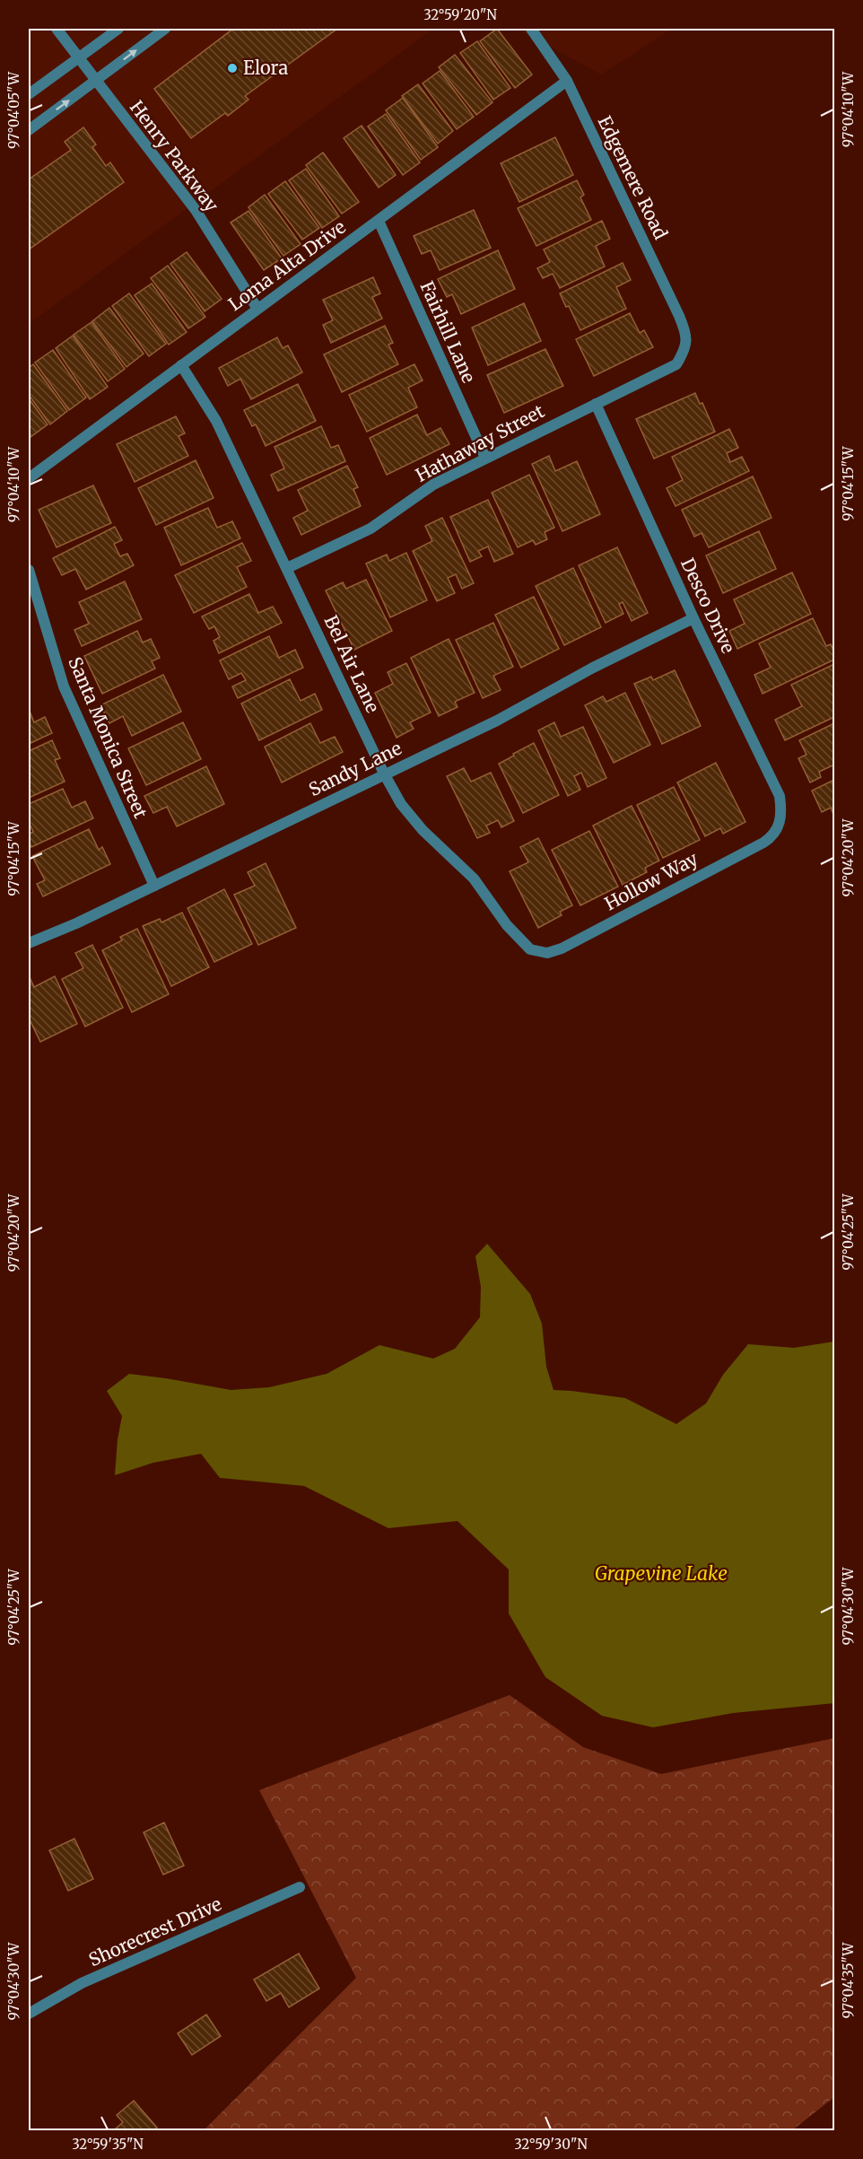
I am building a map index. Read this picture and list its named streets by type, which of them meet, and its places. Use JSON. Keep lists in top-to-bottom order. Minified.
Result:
{"streets":{"street":["Henry Parkway","Edgemere Road","Loma Alta Drive","Fairhill Lane","Hathaway Street","Desco Drive","Bel Air Lane","Santa Monica Street","Sandy Lane","Hollow Way","Shorecrest Drive"]},"crossings":[["Henry Parkway","Loma Alta Drive"],["Edgemere Road","Loma Alta Drive"],["Edgemere Road","Hathaway Street"],["Loma Alta Drive","Fairhill Lane"],["Loma Alta Drive","Bel Air Lane"],["Fairhill Lane","Hathaway Street"],["Hathaway Street","Desco Drive"],["Hathaway Street","Bel Air Lane"],["Desco Drive","Sandy Lane"],["Desco Drive","Hollow Way"],["Bel Air Lane","Sandy Lane"],["Bel Air Lane","Hollow Way"],["Santa Monica Street","Sandy Lane"]],"water":["Grapevine Lake"],"places":["Elora"],"coordinates":["32°59'20\"N","97°04'10\"W","97°04'05\"W","97°04'15\"W","97°04'20\"W","97°04'25\"W","97°04'30\"W","97°04'35\"W","32°59'35\"N","32°59'30\"N"]}
